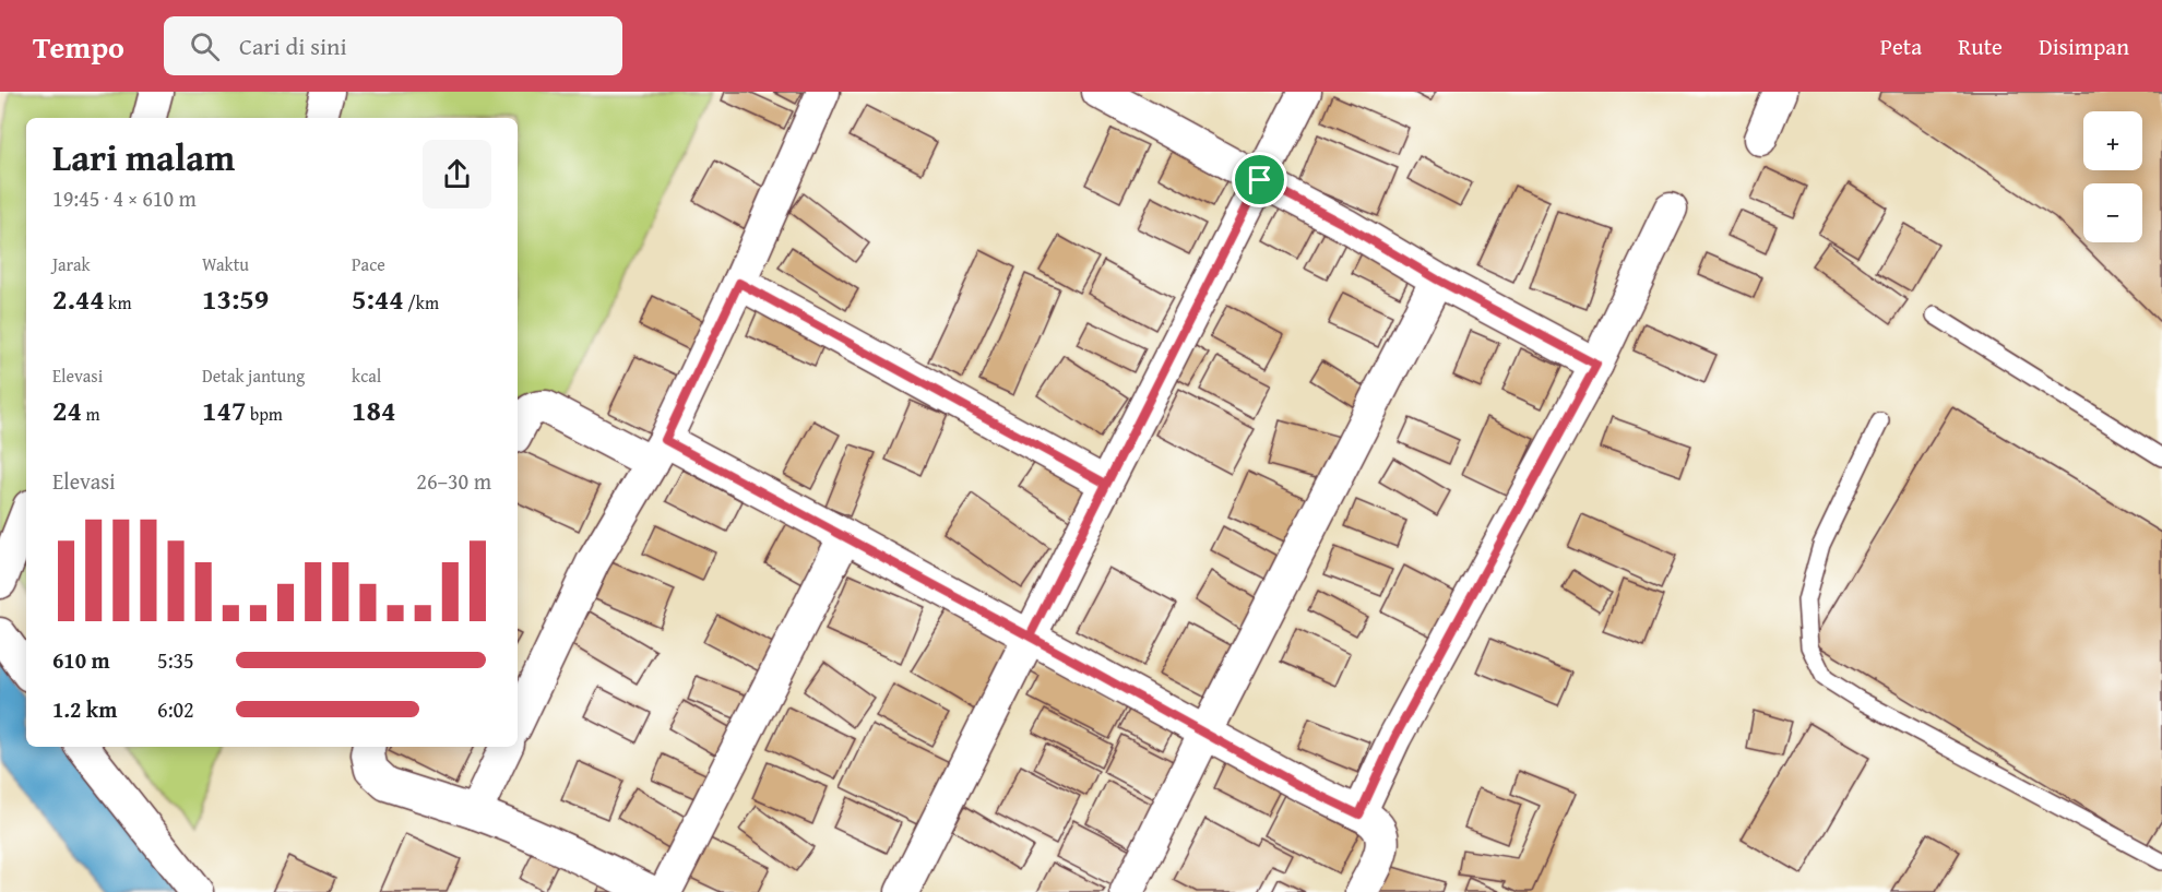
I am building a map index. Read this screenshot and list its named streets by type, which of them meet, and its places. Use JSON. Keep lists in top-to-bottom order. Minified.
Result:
{"page":{"header":"Tempo","search":"Cari di sini","nav":["Peta","Rute","Disimpan"],"map_buttons":["+","−"],"heading":["Lari malam","19:45 · 4 × 610 m"],"stats":[["Jarak","2.44 km"],["Waktu","13:59"],["Pace","5:44 /km"],["Elevasi","24 m"],["Detak jantung","147 bpm"],["kcal","184"]],"chart":["Elevasi","26–30 m"],"list":[{"name":"610 m","note":"5:35"},{"name":"1.2 km","note":"6:02"}]}}
